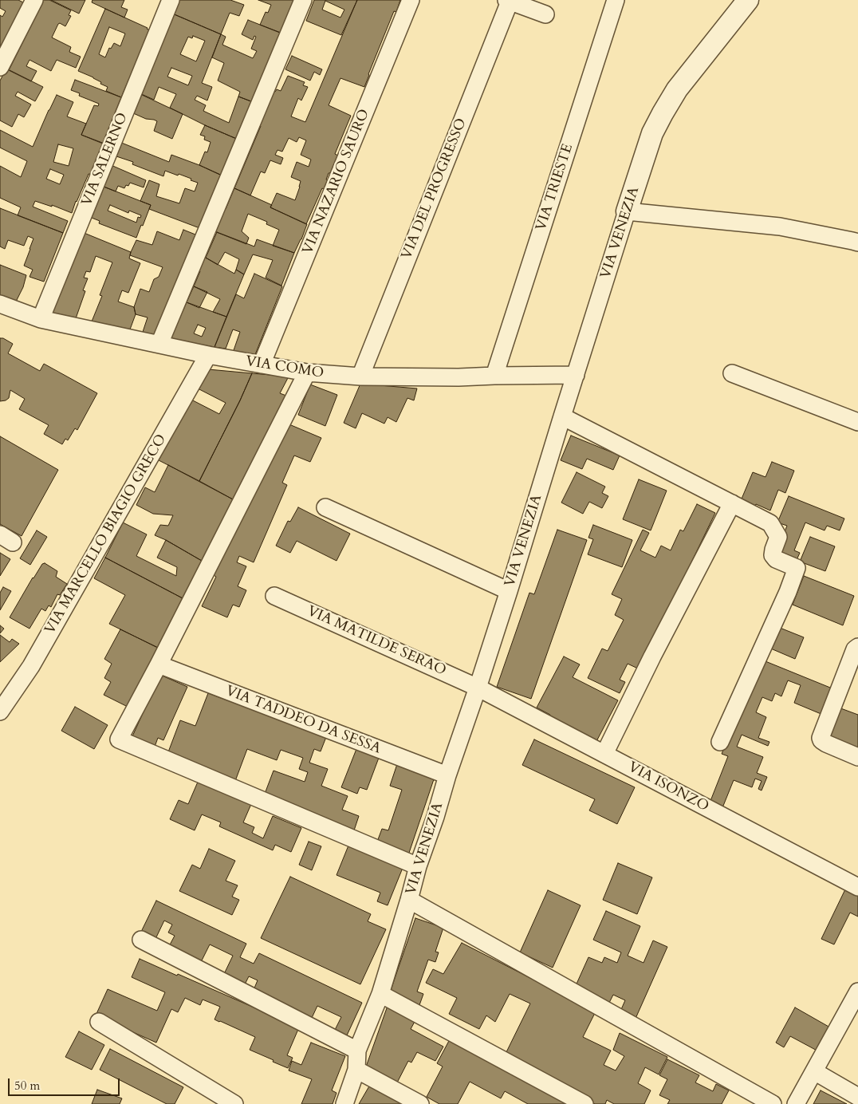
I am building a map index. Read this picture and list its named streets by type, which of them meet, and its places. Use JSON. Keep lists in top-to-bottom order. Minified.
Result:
{"streets":{"street":["VIA SALERNO","VIA NAZARIO SAURO","VIA TRIESTE","VIA DEL PROGRESSO","VIA VENEZIA","VIA COMO","VIA MARCELLO BIAGIO GRECO","VIA MATILDE SERAO","VIA TADDEO DA SESSA","VIA ISONZO"]},"crossings":[["VIA SALERNO","VIA COMO"],["VIA NAZARIO SAURO","VIA COMO"],["VIA TRIESTE","VIA COMO"],["VIA DEL PROGRESSO","VIA COMO"],["VIA VENEZIA","VIA COMO"],["VIA VENEZIA","VIA MATILDE SERAO"],["VIA VENEZIA","VIA TADDEO DA SESSA"],["VIA VENEZIA","VIA ISONZO"],["VIA COMO","VIA MARCELLO BIAGIO GRECO"],["VIA MATILDE SERAO","VIA ISONZO"]],"scale_bar":"50 m"}
